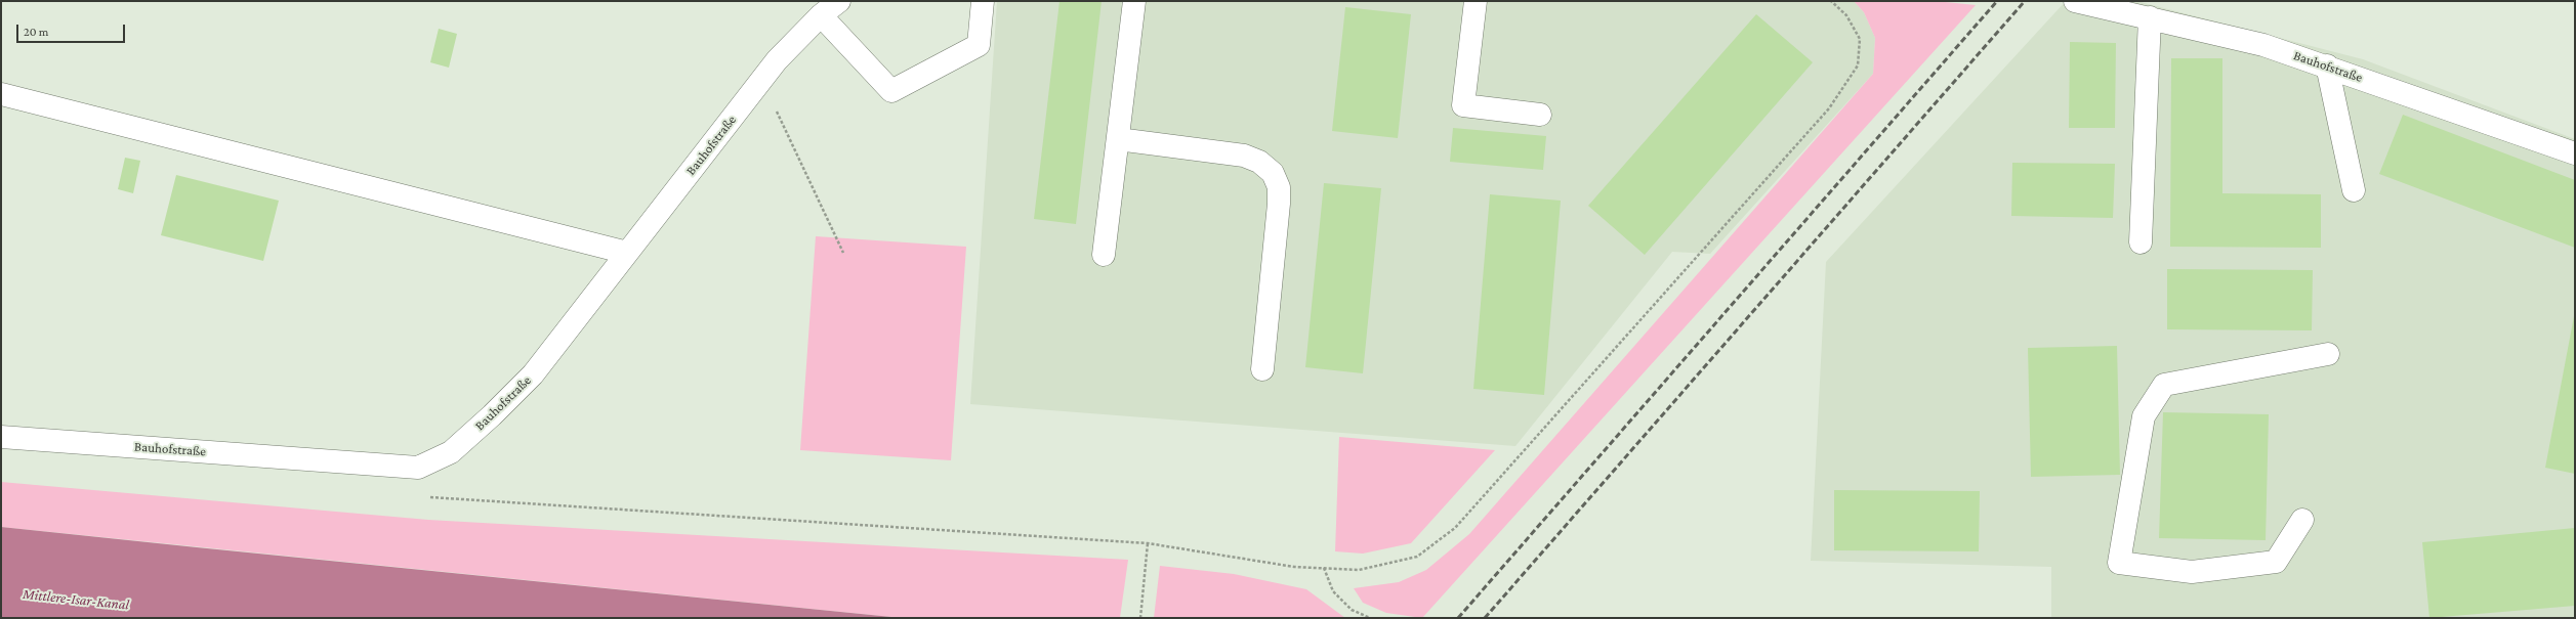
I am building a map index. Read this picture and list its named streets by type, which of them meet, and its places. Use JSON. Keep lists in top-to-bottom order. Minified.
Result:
{"streets":{"street":["Bauhofstraße"]},"water":["Mittlere-Isar-Kanal"],"scale_bar":"20 m"}
